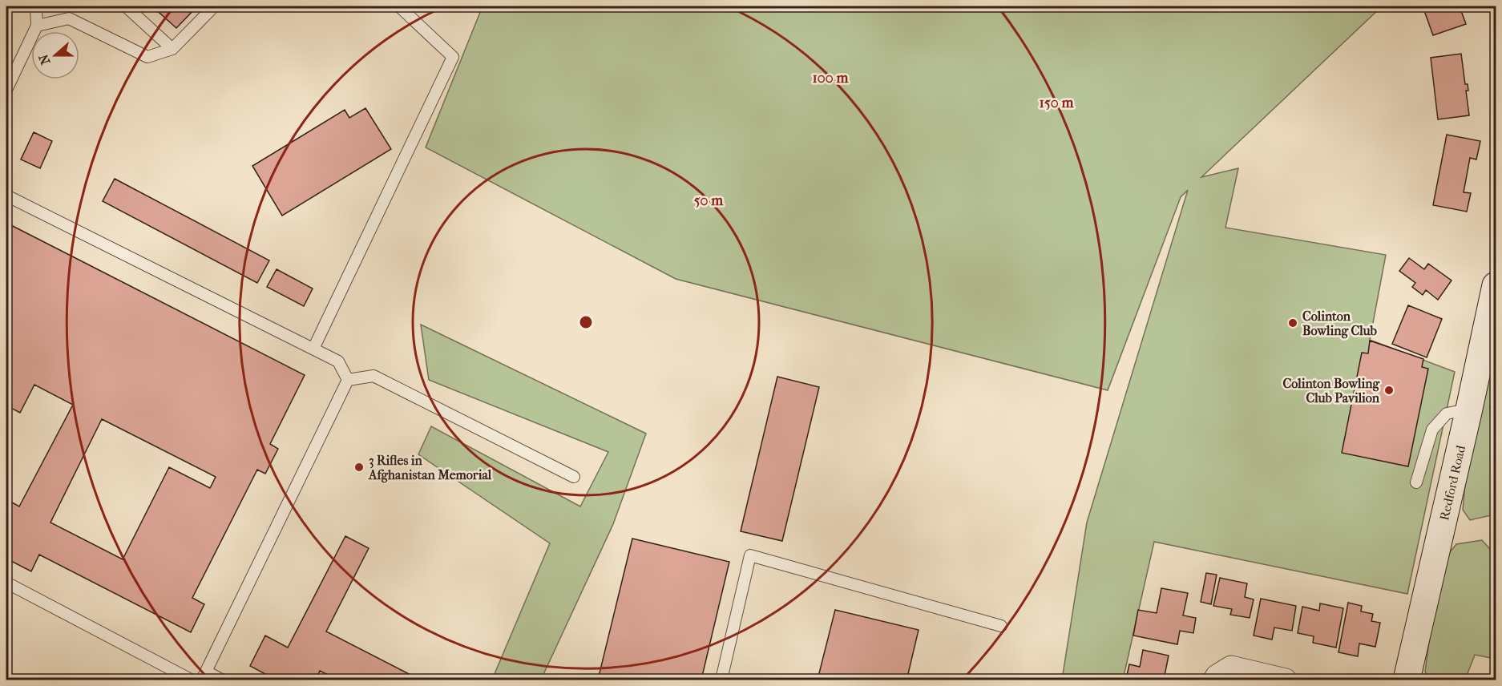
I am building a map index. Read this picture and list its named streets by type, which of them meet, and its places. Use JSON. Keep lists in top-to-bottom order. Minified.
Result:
{"streets":{"main road":["Redford Road"]},"places":["Colinton Bowling Club","Colinton Bowling Club Pavilion","3 Rifles in Afghanistan Memorial"],"north":"left","rings":["100 m","150 m","50 m"]}
